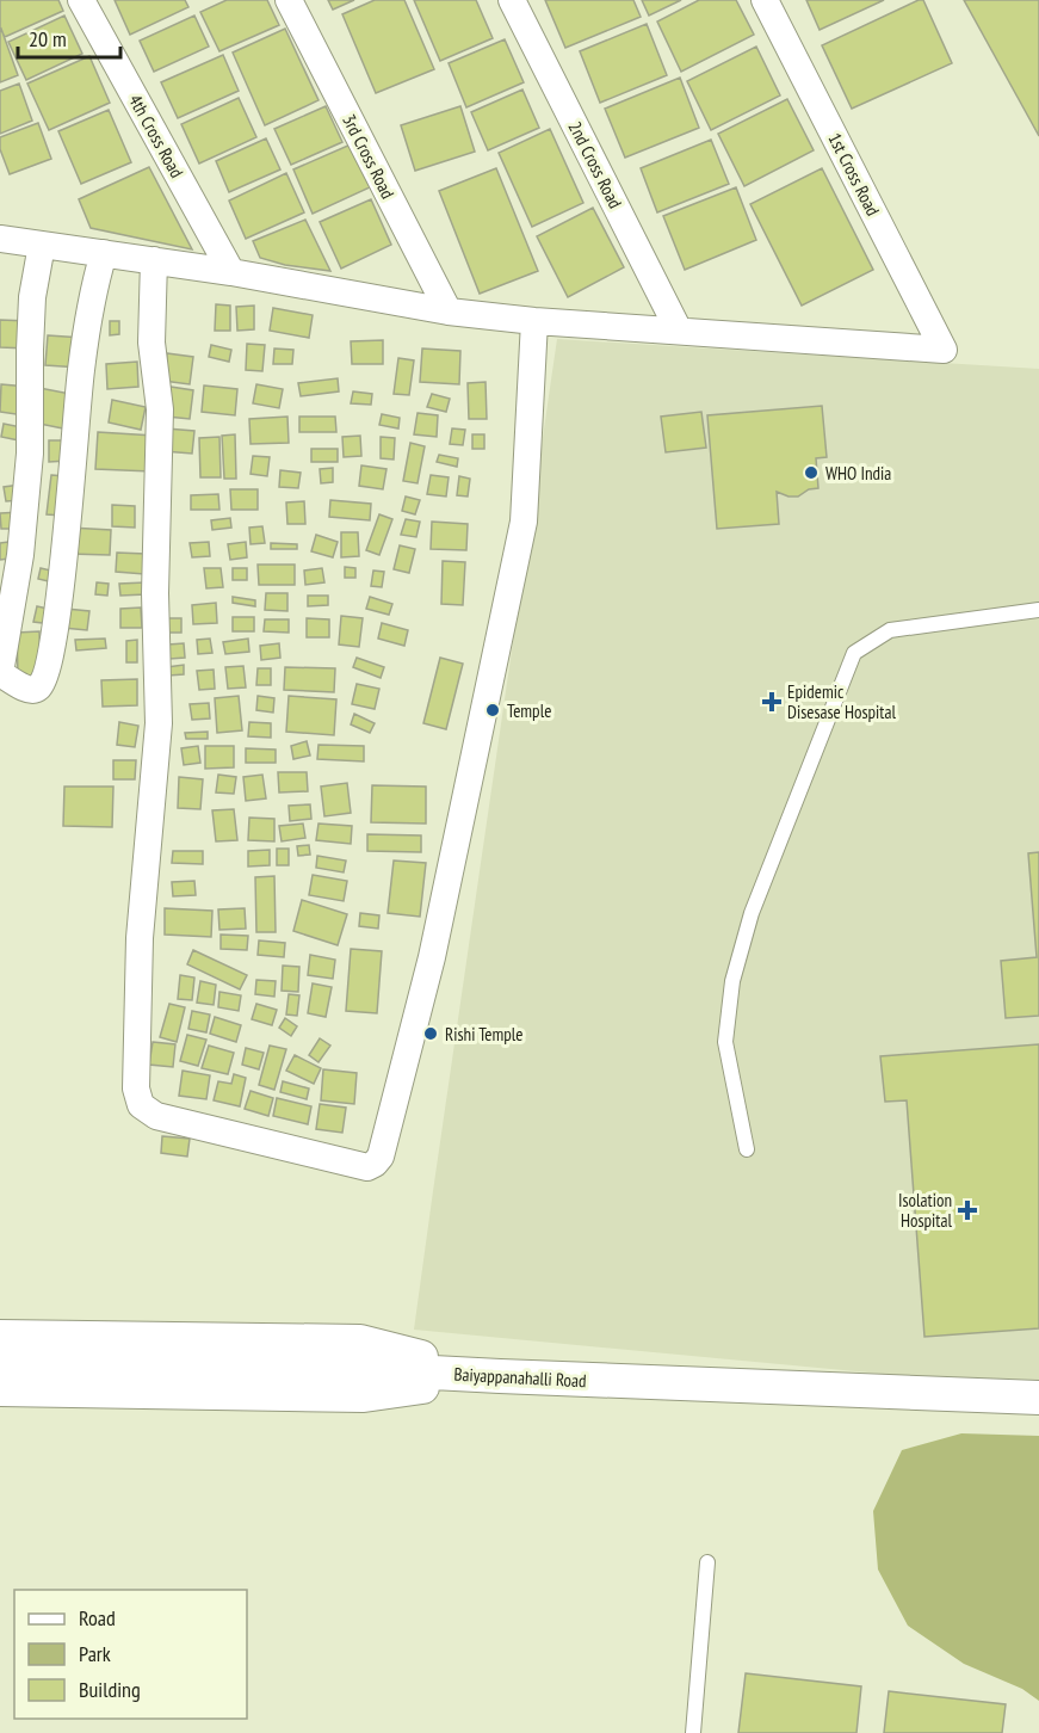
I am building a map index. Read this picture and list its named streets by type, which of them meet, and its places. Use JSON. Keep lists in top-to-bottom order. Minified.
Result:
{"streets":{"street":["4th Cross Road","3rd Cross Road","2nd Cross Road","1st Cross Road","Baiyappanahalli Road"]},"crossings":[["2nd Cross Road","1st Cross Road"]],"places":{"other":["WHO India","Temple","Rishi Temple"],"health":["Epidemic Disesase Hospital","Isolation Hospital"]},"legend":["Road","Park","Building"],"scale_bar":"20 m"}
